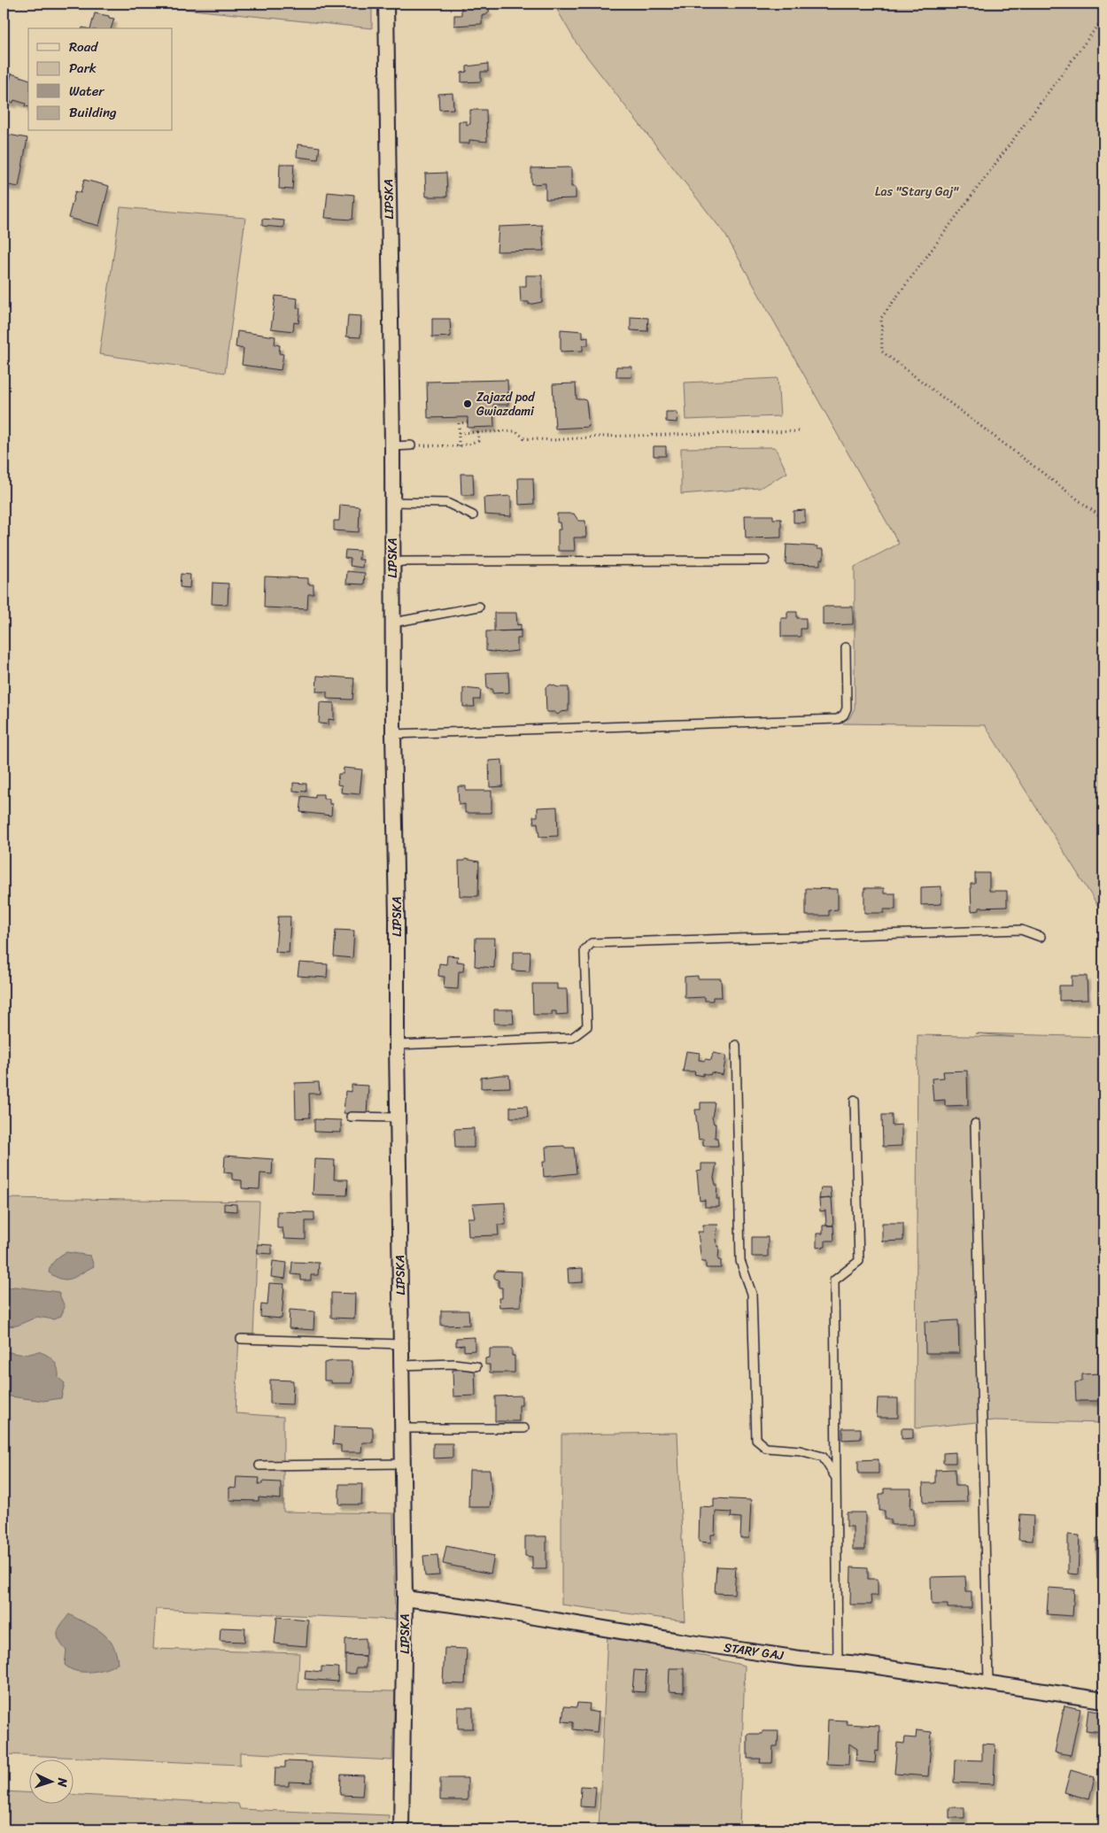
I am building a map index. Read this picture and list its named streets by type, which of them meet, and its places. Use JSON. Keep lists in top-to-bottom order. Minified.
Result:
{"streets":{"street":["LIPSKA","STARY GAJ"]},"crossings":[["LIPSKA","STARY GAJ"]],"parks":["Las \"Stary Gaj\""],"places":["Zajazd pod Gwiazdami"],"legend":["Road","Park","Water","Building"],"north":"right"}
